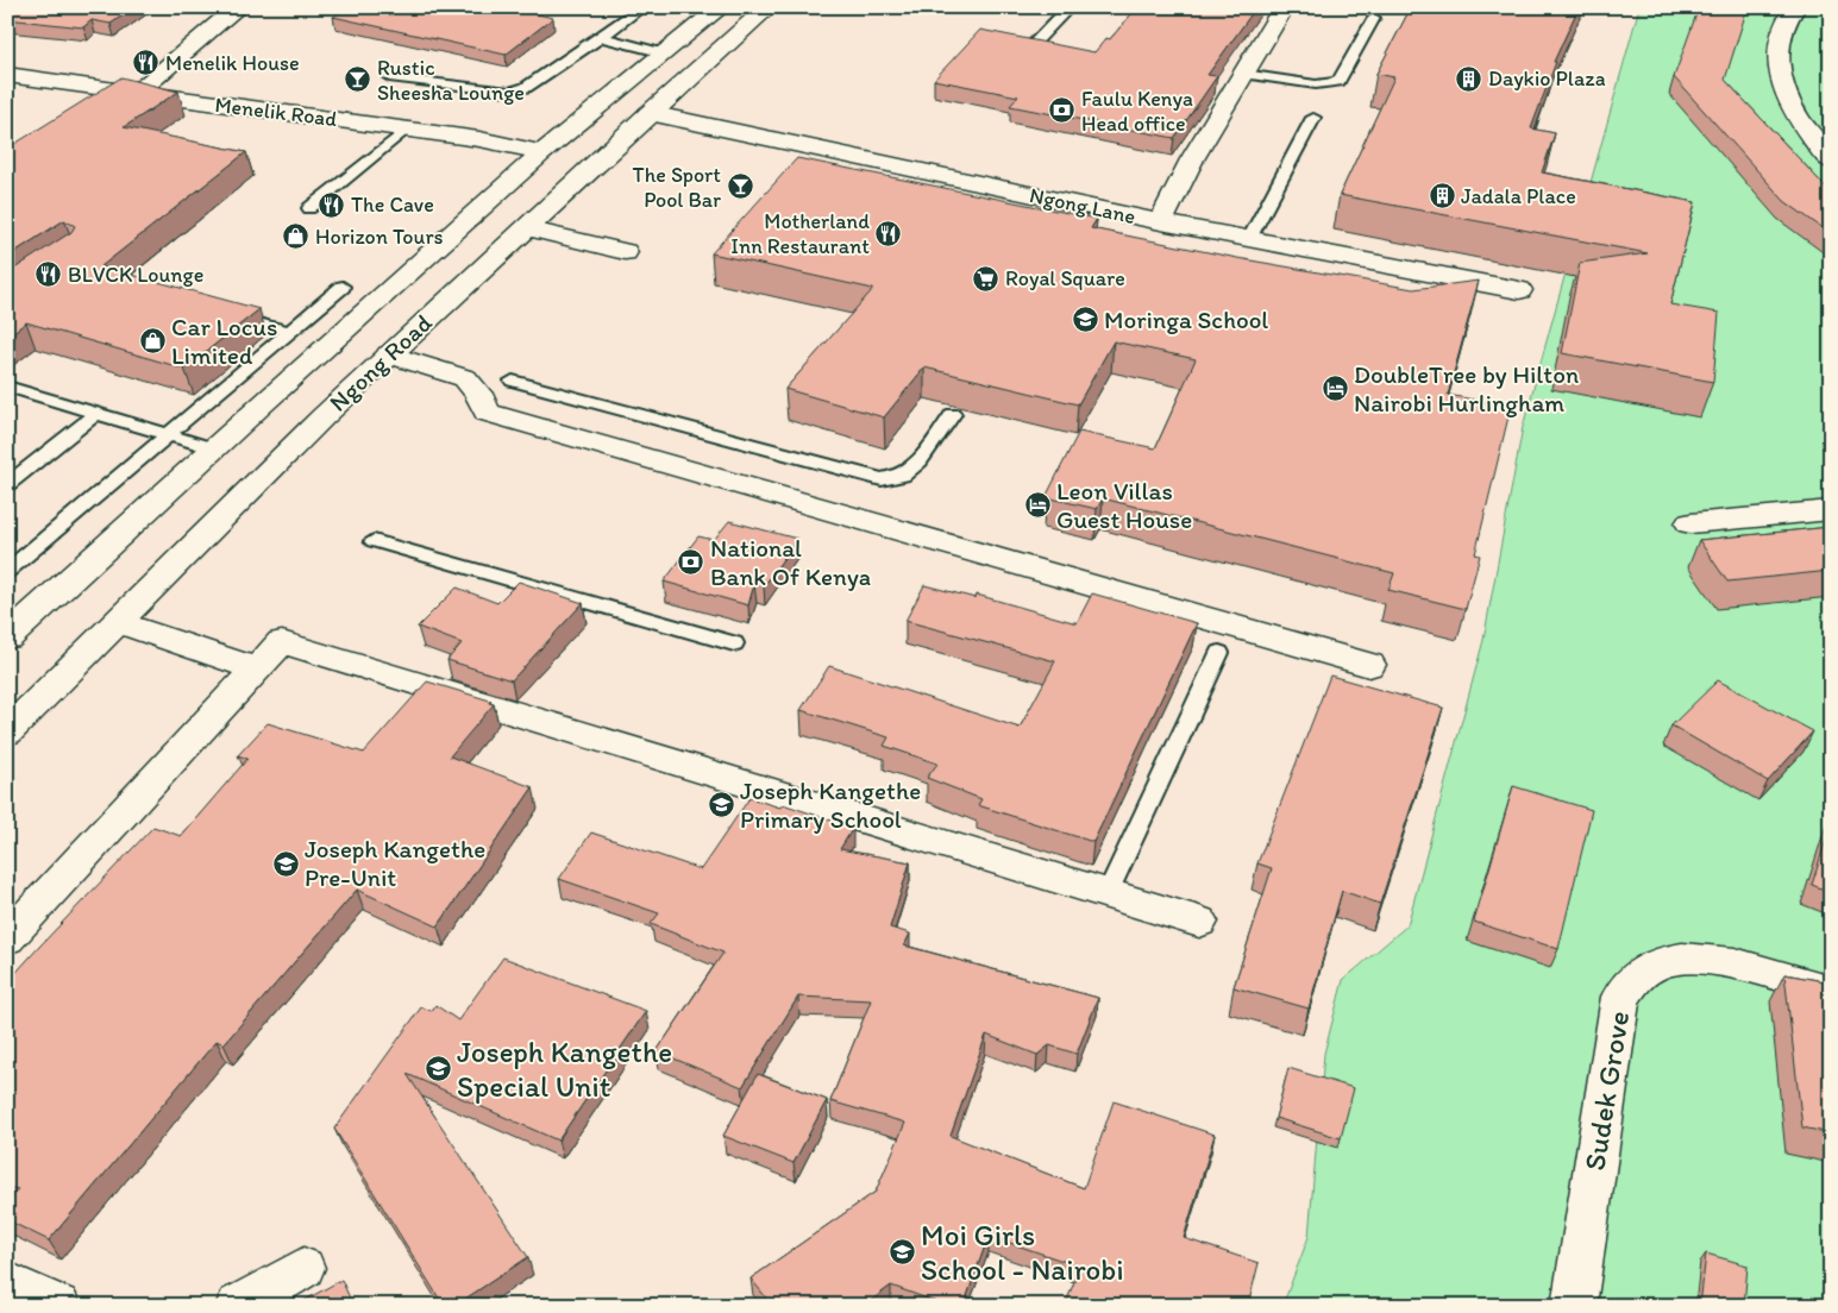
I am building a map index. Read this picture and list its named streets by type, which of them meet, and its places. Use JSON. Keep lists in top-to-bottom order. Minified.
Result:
{"streets":{"street":["Menelik Road","Ngong Lane","Ngong Road","Sudek Grove"]},"crossings":[["Menelik Road","Ngong Road"],["Ngong Lane","Ngong Road"]],"places":{"restaurant":["Menelik House","The Cave","Motherland Inn Restaurant","BLVCK Lounge"],"building":["Daykio Plaza","Jadala Place"],"bar":["Rustic Sheesha Lounge","The Sport Pool Bar"],"bank":["Faulu Kenya Head office","National Bank Of Kenya"],"shop":["Horizon Tours","Car Locus Limited"],"supermarket":["Royal Square"],"school or university":["Moringa School","Joseph Kangethe Primary School","Joseph Kangethe Pre-Unit","Joseph Kangethe Special Unit","Moi Girls School - Nairobi"],"hotel":["DoubleTree by Hilton Nairobi Hurlingham","Leon Villas Guest House"]}}
